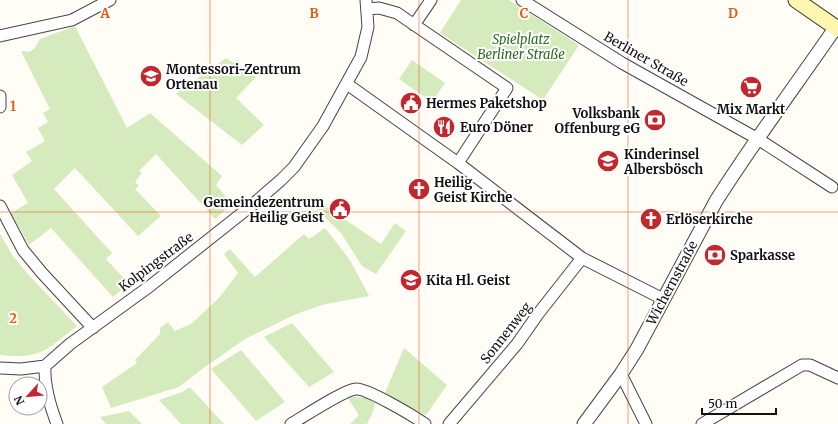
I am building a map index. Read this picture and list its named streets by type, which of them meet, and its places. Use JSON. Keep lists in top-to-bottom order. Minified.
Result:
{"streets":{"street":["Berliner Straße","Kolpingstraße","Wichernstraße","Sonnenweg"]},"crossings":[["Berliner Straße","Wichernstraße"]],"parks":["Spielplatz Berliner Straße"],"places":{"school or university":["Montessori-Zentrum Ortenau","Kinderinsel Albersbösch","Kita Hl. Geist"],"supermarket":["Mix Markt"],"public building":["Hermes Paketshop","Gemeindezentrum Heilig Geist"],"bank":["Volksbank Offenburg eG","Sparkasse"],"restaurant":["Euro Döner"],"church":["Heilig Geist Kirche","Erlöserkirche"]},"scale_bar":"50 m","north":"bottom left","grid":{"columns":["A","B","C","D"],"rows":["1","2"]}}
